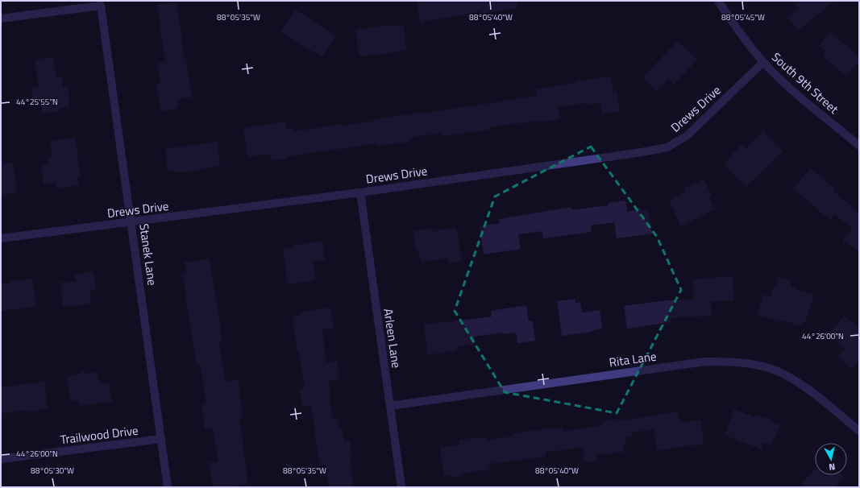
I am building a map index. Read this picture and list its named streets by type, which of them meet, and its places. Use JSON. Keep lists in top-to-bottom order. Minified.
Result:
{"streets":{"street":["South 9th Street","Drews Drive","Stanek Lane","Arleen Lane","Rita Lane","Trailwood Drive"]},"crossings":[["South 9th Street","Drews Drive"],["Drews Drive","Stanek Lane"],["Drews Drive","Arleen Lane"],["Stanek Lane","Trailwood Drive"],["Arleen Lane","Rita Lane"]],"north":"bottom","coordinates":["88°05'35\"W","88°05'40\"W","88°05'45\"W","44°25'55\"N","44°26'00\"N","88°05'30\"W"]}
